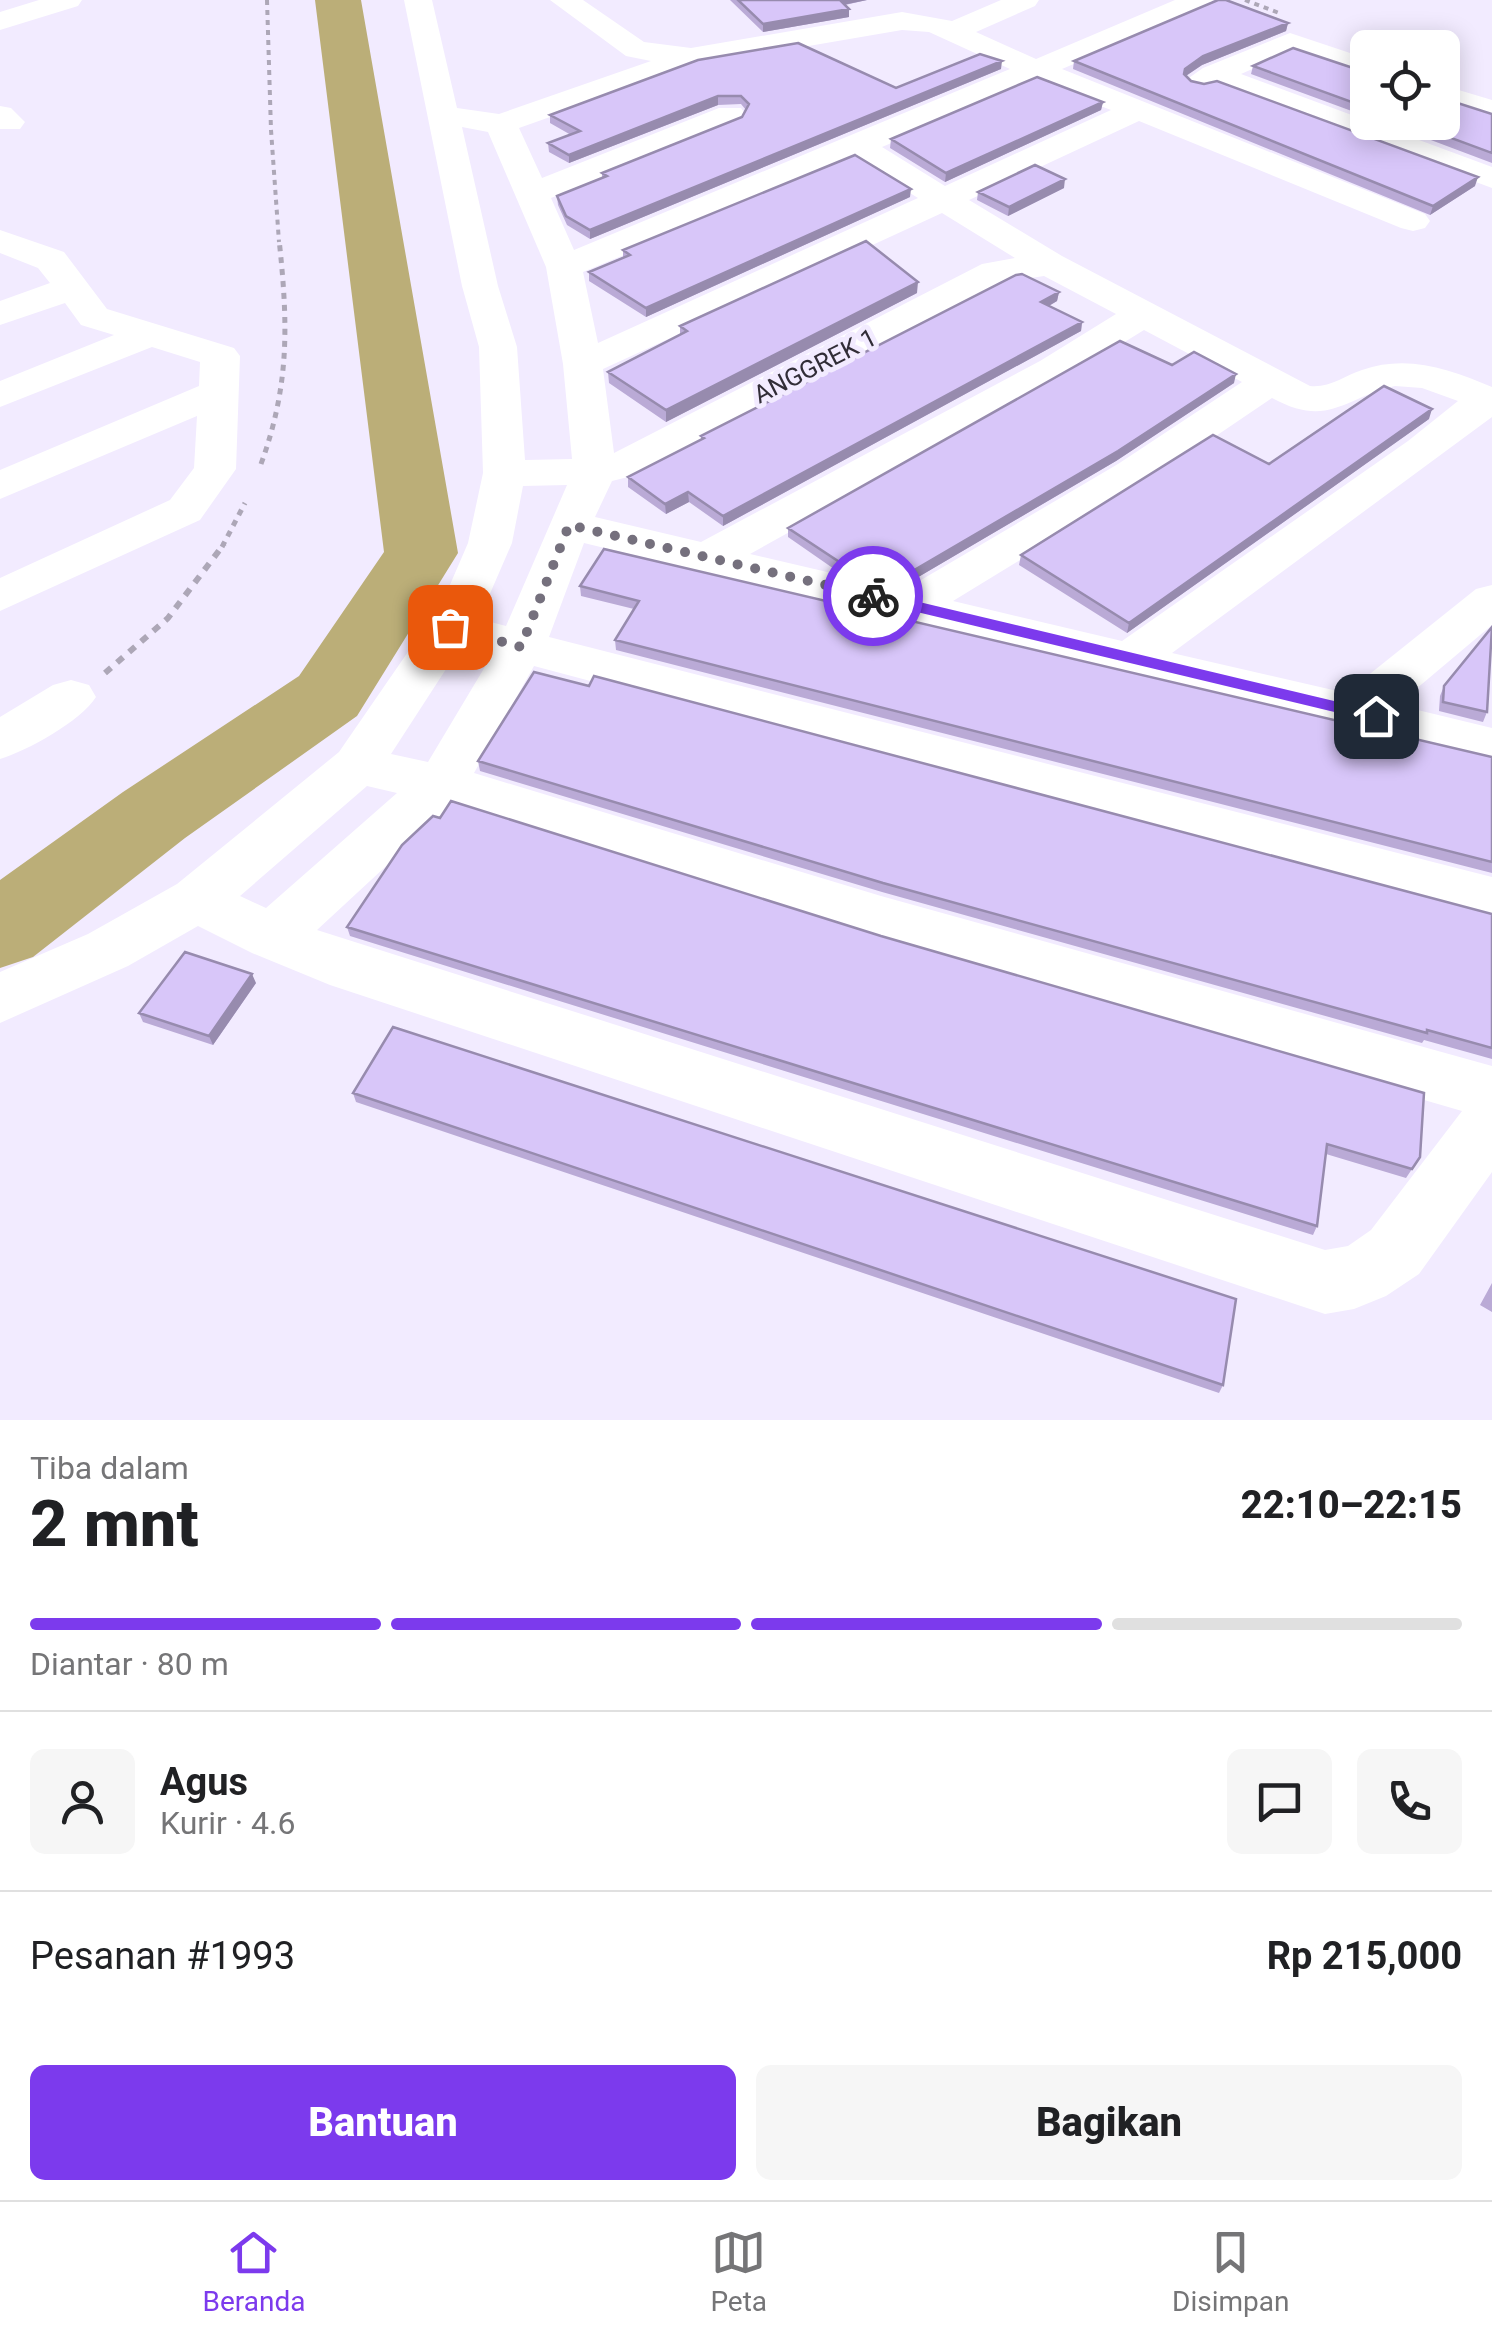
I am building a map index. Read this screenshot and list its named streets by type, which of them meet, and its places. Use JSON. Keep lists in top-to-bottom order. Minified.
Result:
{"streets":{"street":["ANGGREK 1"]},"page":{"heading":["2 mnt","Tiba dalam","22:10–22:15"],"panel":["Agus","Kurir · 4.6","Pesanan #1993","Rp 215,000"],"bar":"Diantar · 80 m","buttons":["Bantuan","Bagikan"],"tabs":["Beranda","Peta","Disimpan"]}}
